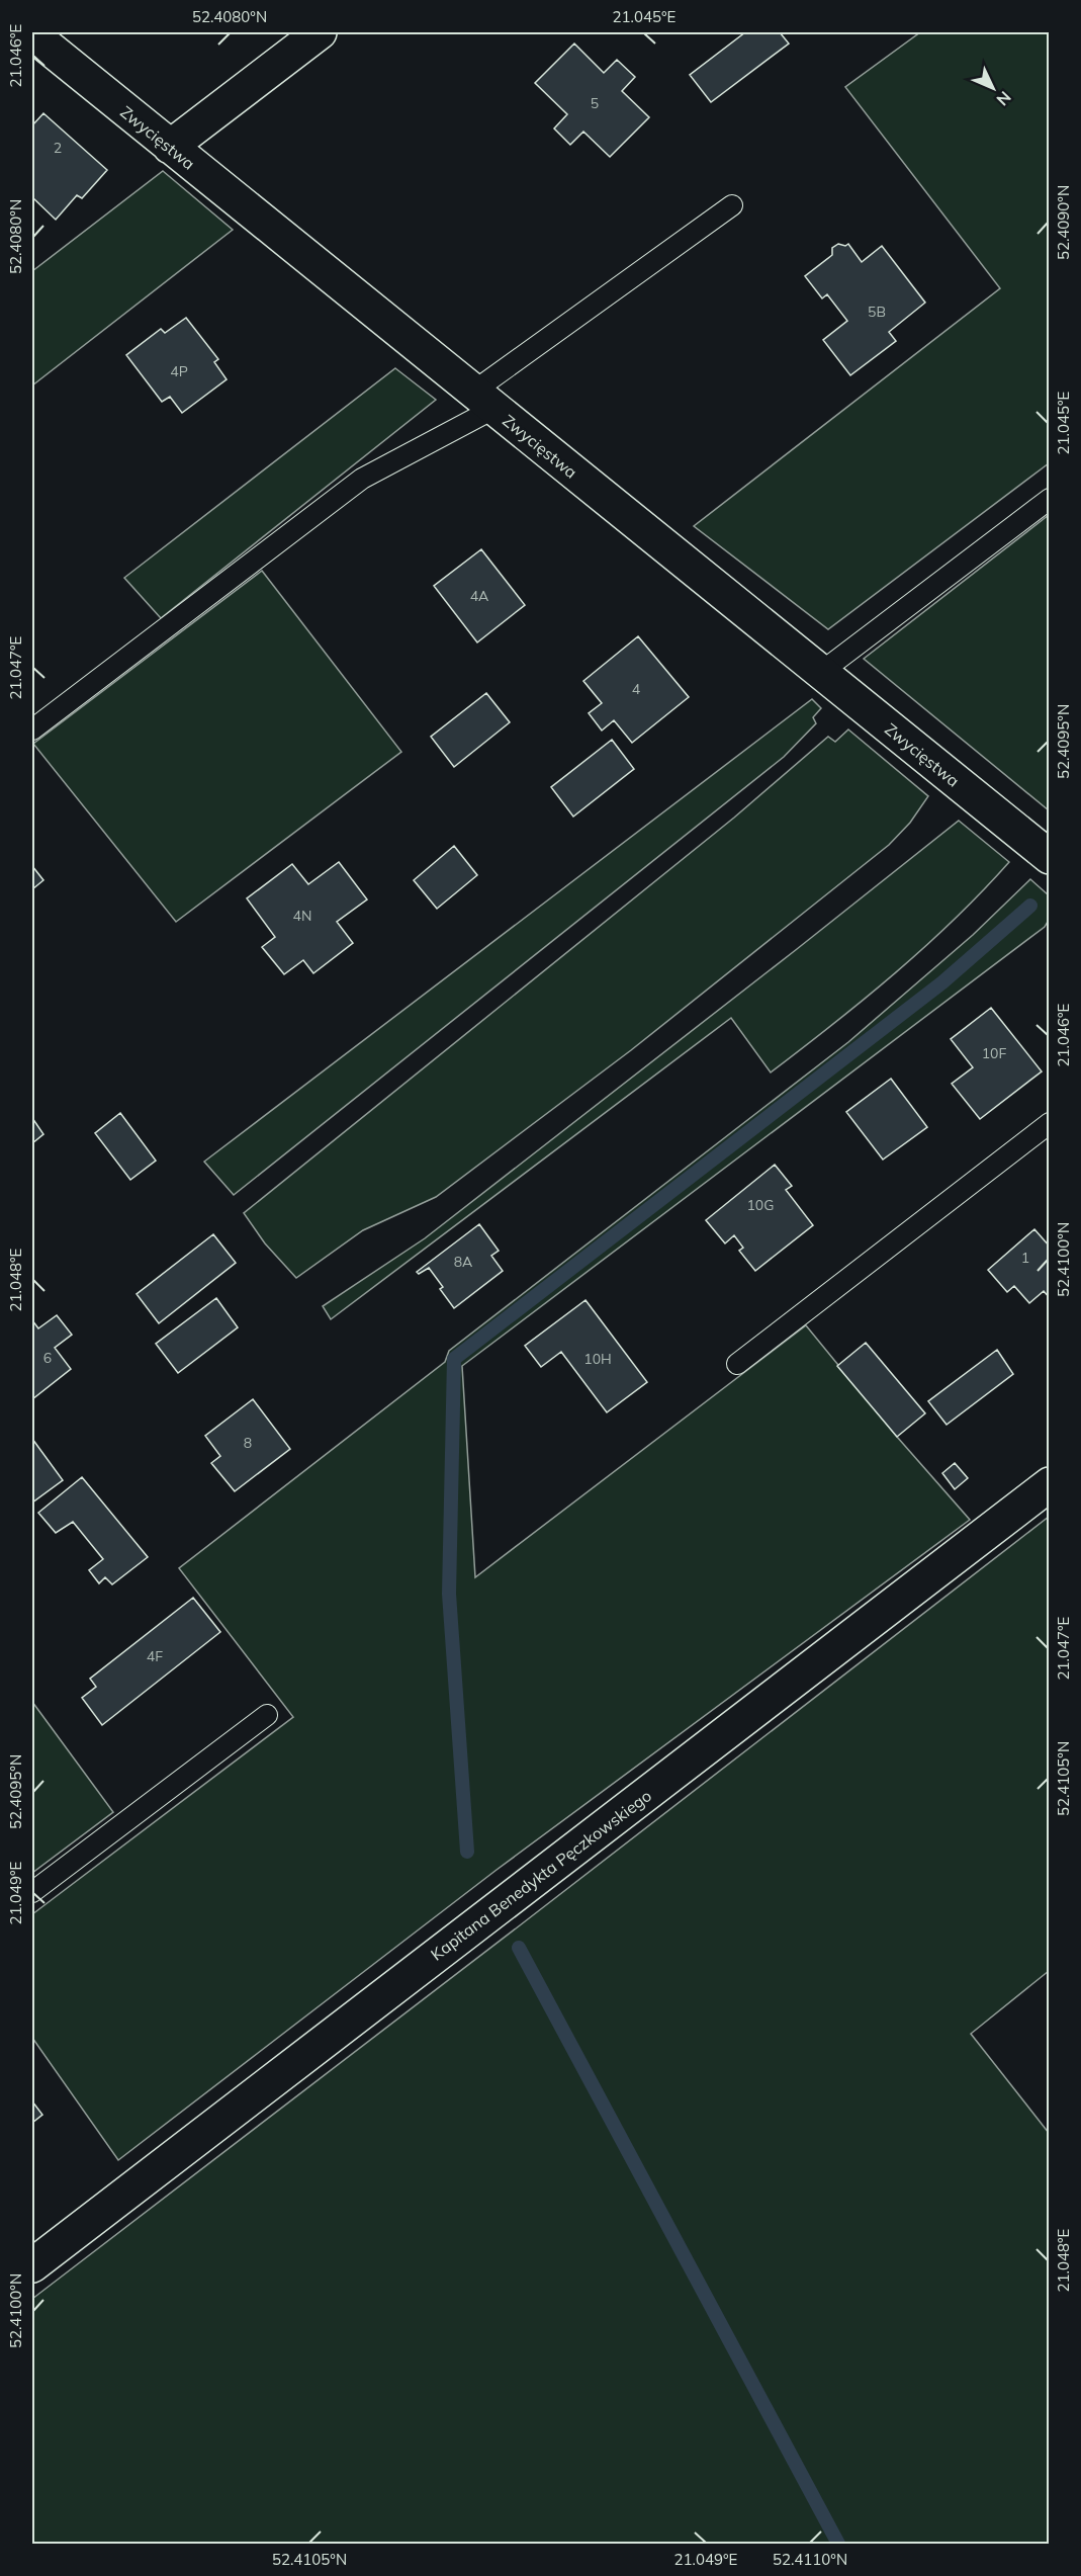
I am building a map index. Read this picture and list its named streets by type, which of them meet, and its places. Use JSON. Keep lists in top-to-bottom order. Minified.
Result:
{"streets":{"street":["Zwycięstwa","Kapitana Benedykta Pęczkowskiego"]},"house_numbers":["5","2","5B","4P","4A","4","4N","10F","10G","1","8A","6","10H","8","4F"],"north":"bottom right","coordinates":["52.4080°N","21.045°E","21.046°E","52.4090°N","21.047°E","52.4095°N","52.4100°N","21.048°E","52.4105°N","21.049°E","52.4110°N"]}
